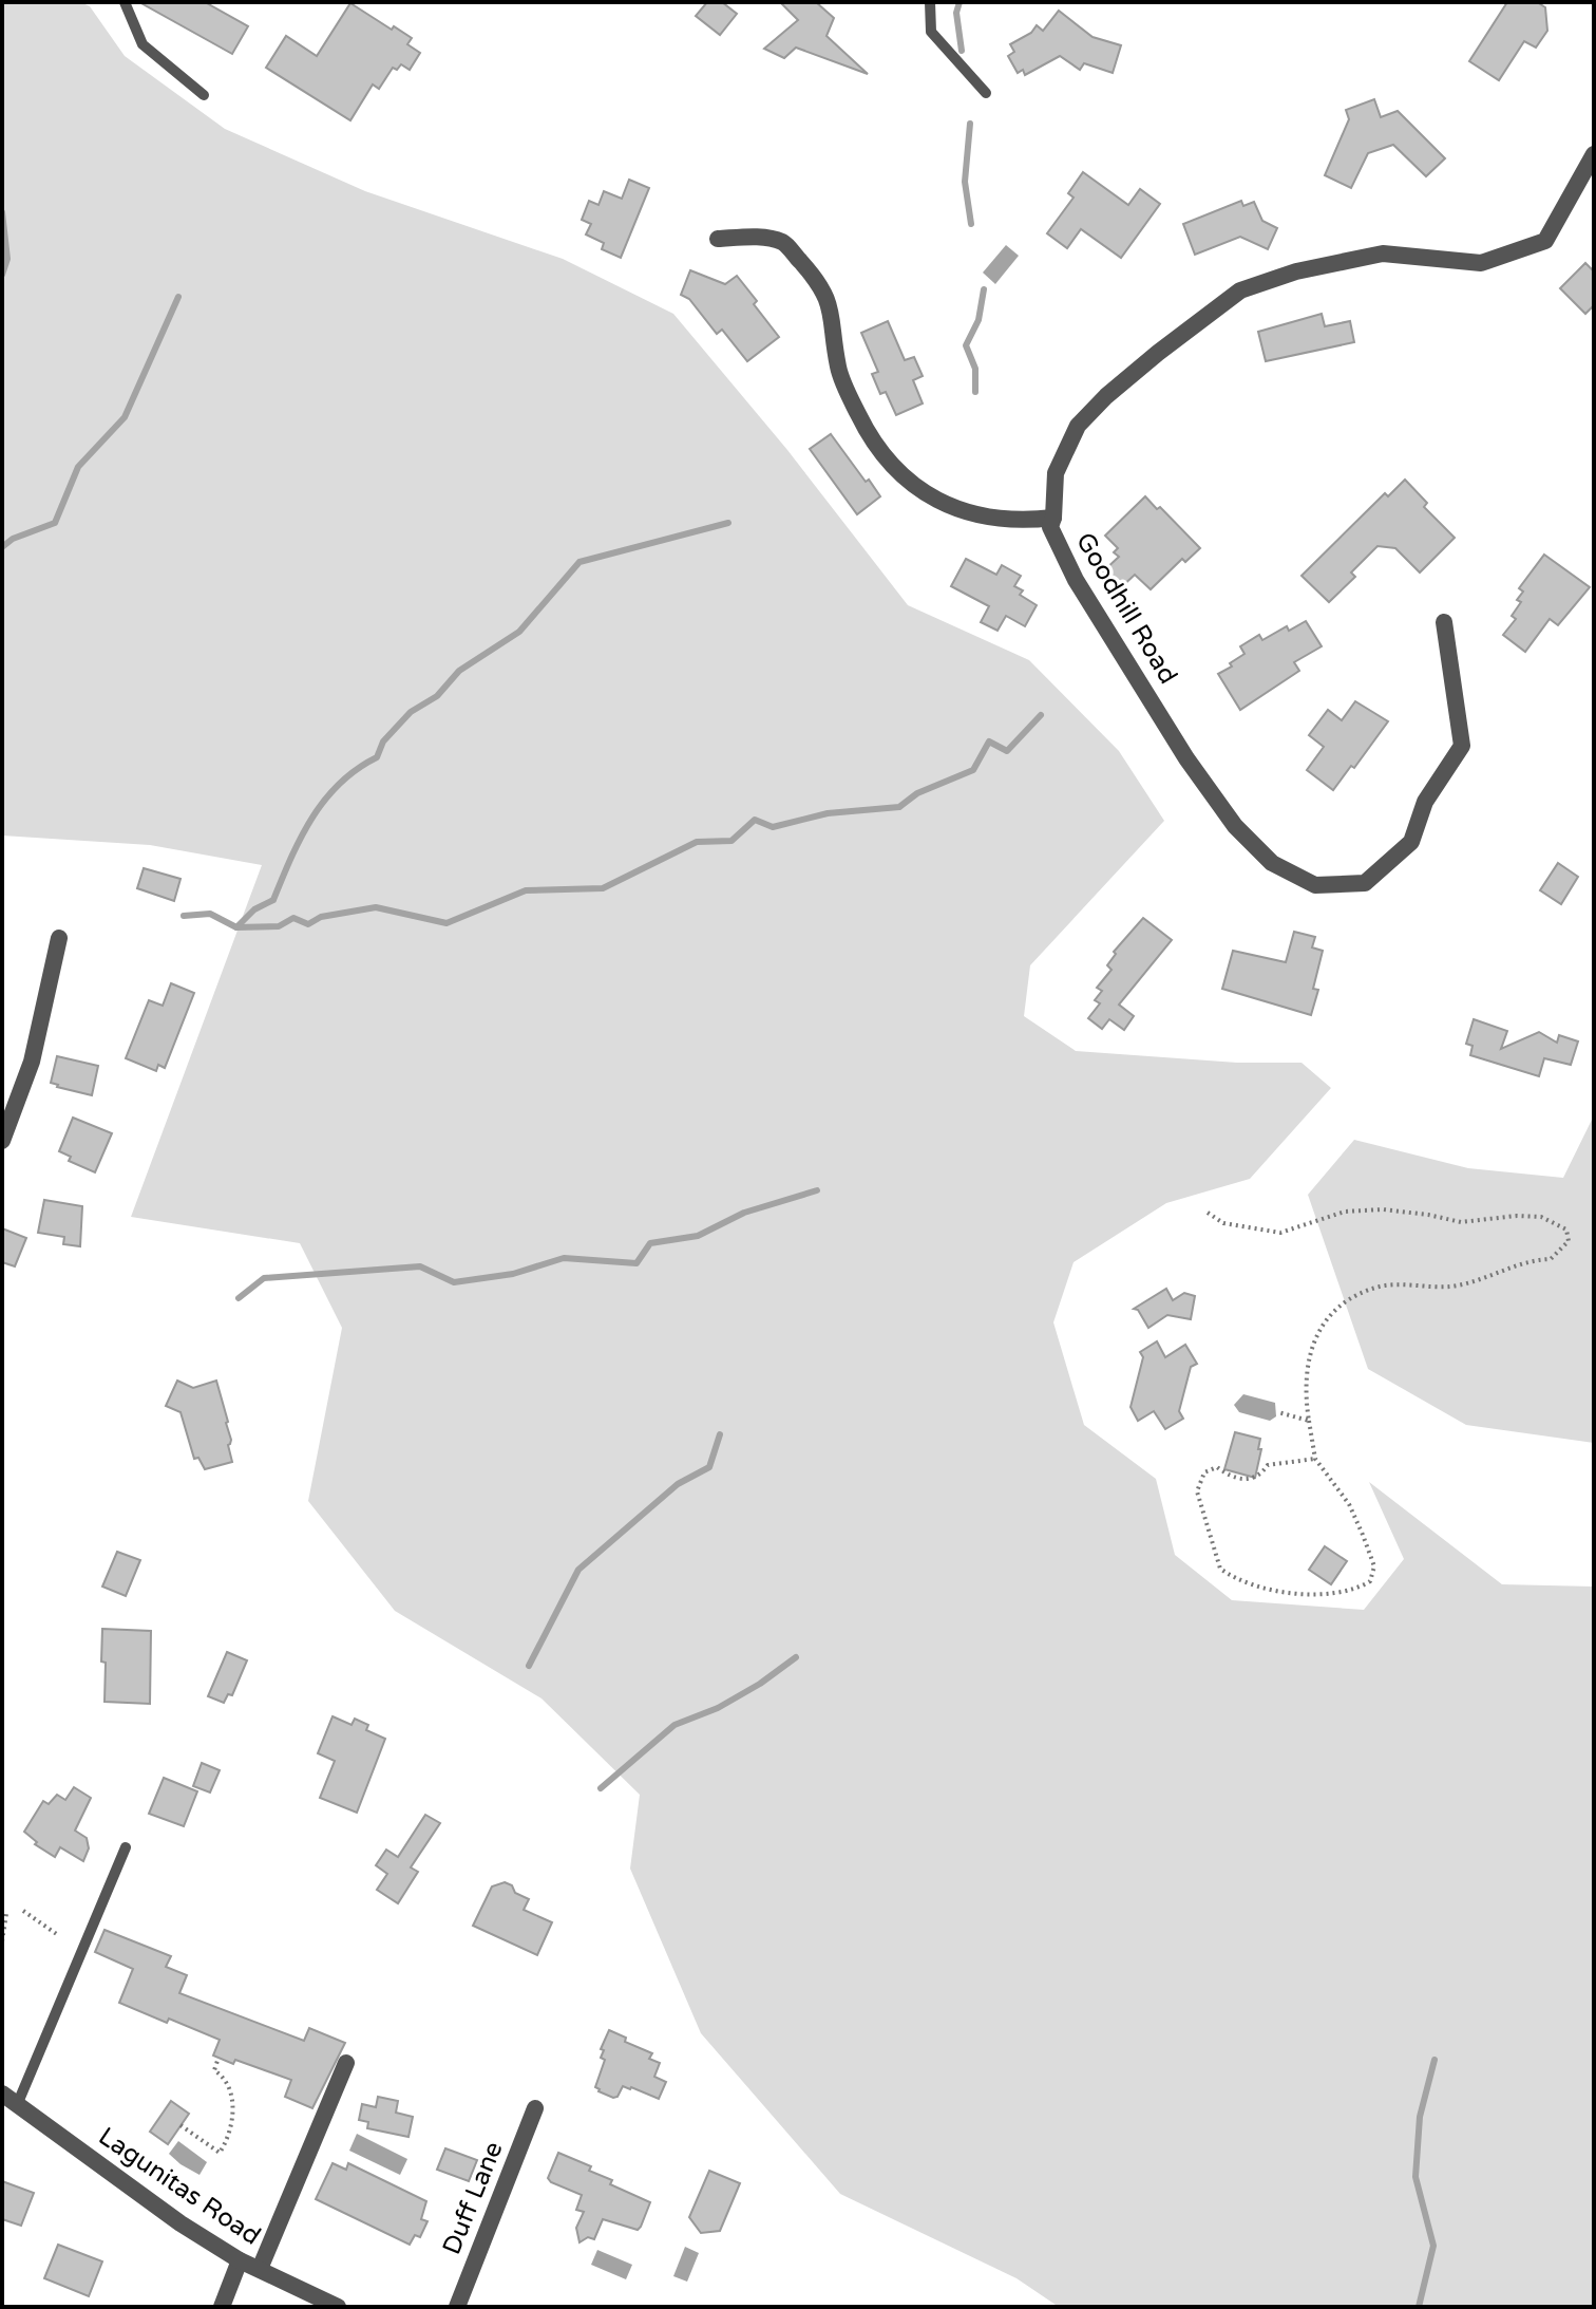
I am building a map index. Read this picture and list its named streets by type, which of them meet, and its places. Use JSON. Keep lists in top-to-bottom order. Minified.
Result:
{"streets":{"street":["Goodhill Road","Lagunitas Road","Duff Lane"]}}
